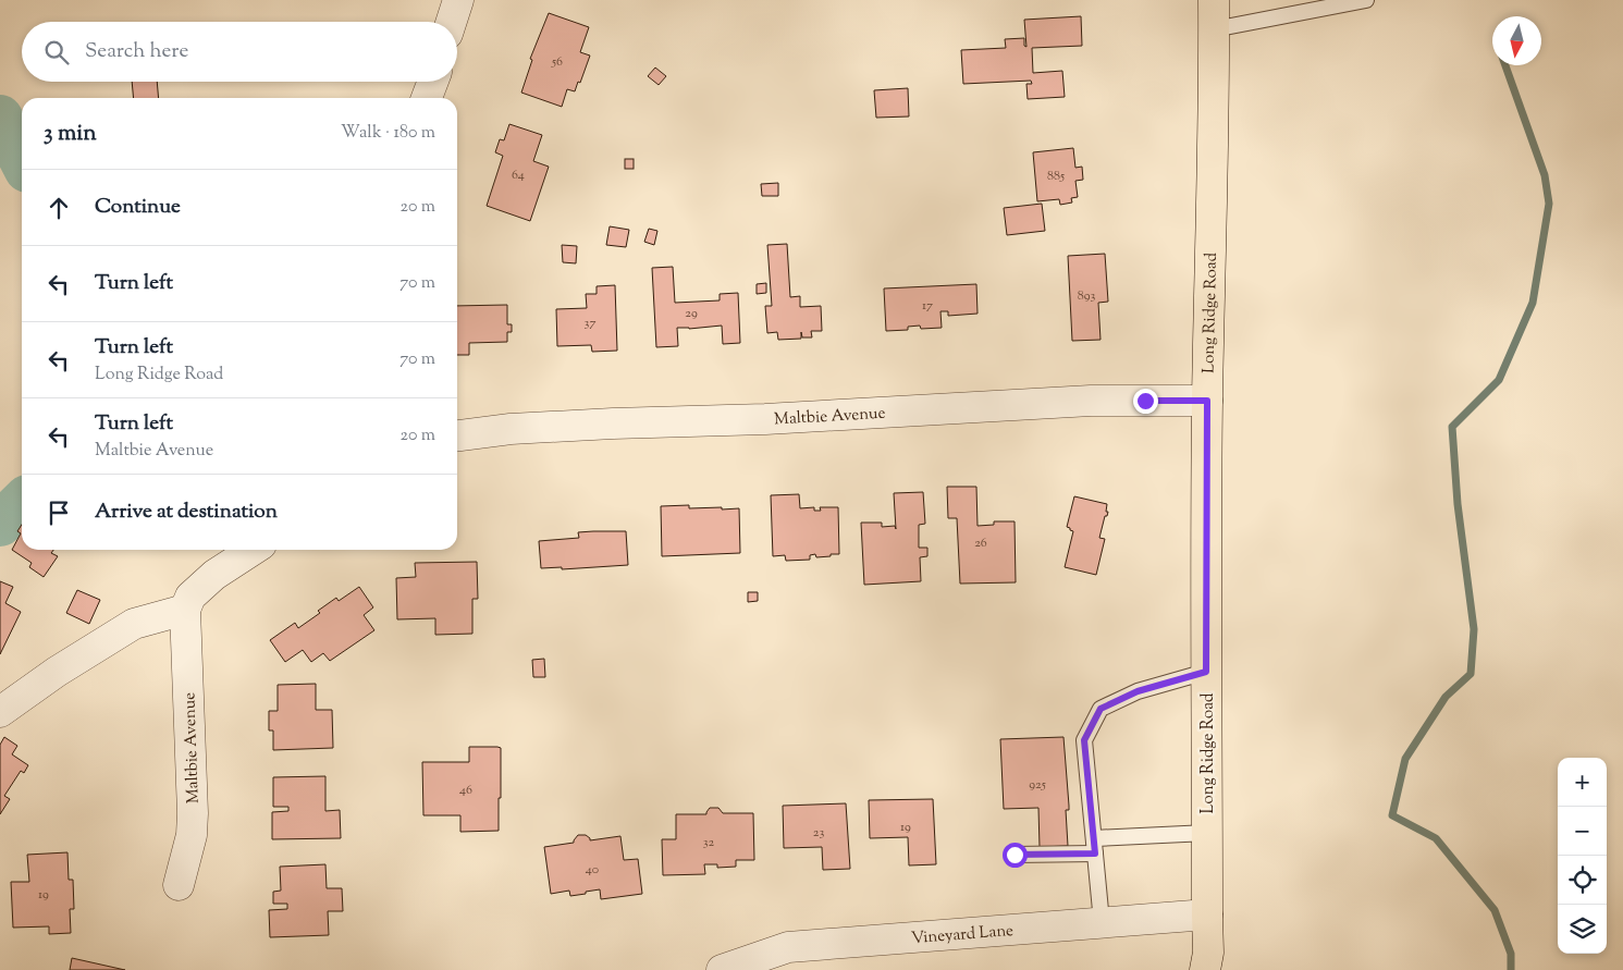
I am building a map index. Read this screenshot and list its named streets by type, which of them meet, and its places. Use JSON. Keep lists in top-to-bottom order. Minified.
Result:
{"streets":{"main road":["Long Ridge Road"],"street":["Maltbie Avenue","Vineyard Lane"]},"crossings":[["Long Ridge Road","Maltbie Avenue"],["Long Ridge Road","Vineyard Lane"]],"house_numbers":["56","64","885","893","17","29","37","26","925","46","19","23","32","40","19"],"north":"bottom","page":{"search":"Search here","heading":["3 min","Walk · 180 m"],"list":[["Continue","20 m"],["Turn left","70 m"],["Turn left","Long Ridge Road","70 m"],["Turn left","Maltbie Avenue","20 m"],"Arrive at destination"],"map_buttons":["+","−"]}}
